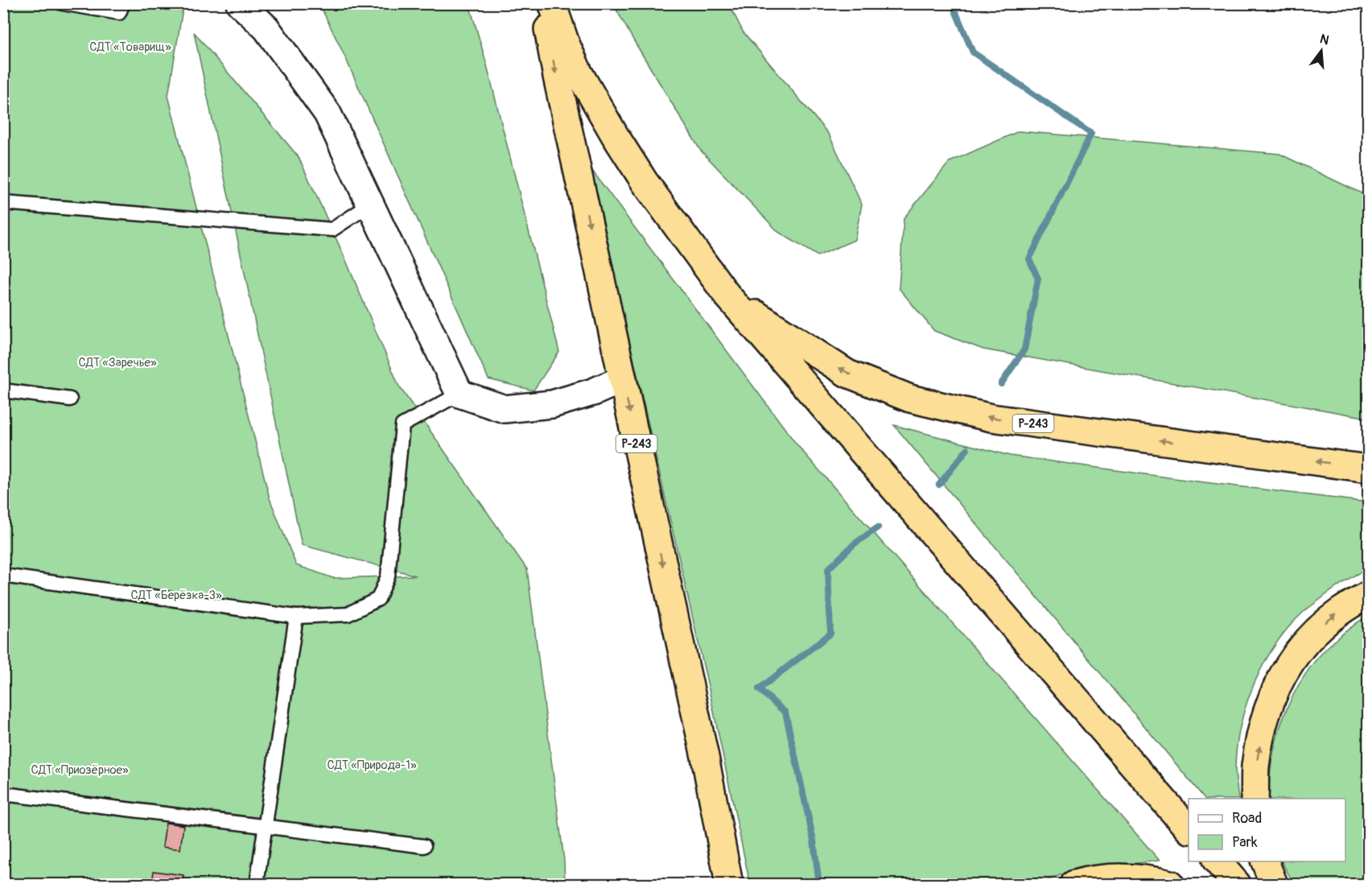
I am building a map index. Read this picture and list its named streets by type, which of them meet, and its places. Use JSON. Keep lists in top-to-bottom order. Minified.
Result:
{"streets":{"highway":["Р-243"]},"parks":["СДТ «Товарищ»","СДТ «Заречье»","СДТ «Берёзка-3»","СДТ «Природа-1»","СДТ «Приозёрное»"],"legend":["Road","Park"],"north":"top"}
